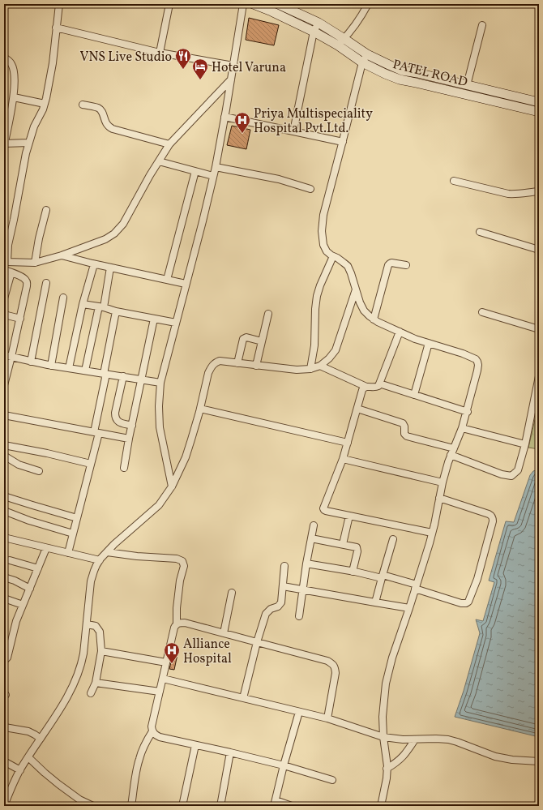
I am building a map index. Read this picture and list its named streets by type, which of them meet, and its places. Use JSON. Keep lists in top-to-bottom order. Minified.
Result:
{"streets":{"street":["PATEL ROAD"]},"places":{"restaurant":["VNS Live Studio"],"hotel":["Hotel Varuna"],"hospital":["Priya Multispeciality Hospital Pvt.Ltd.","Alliance Hospital"]}}
